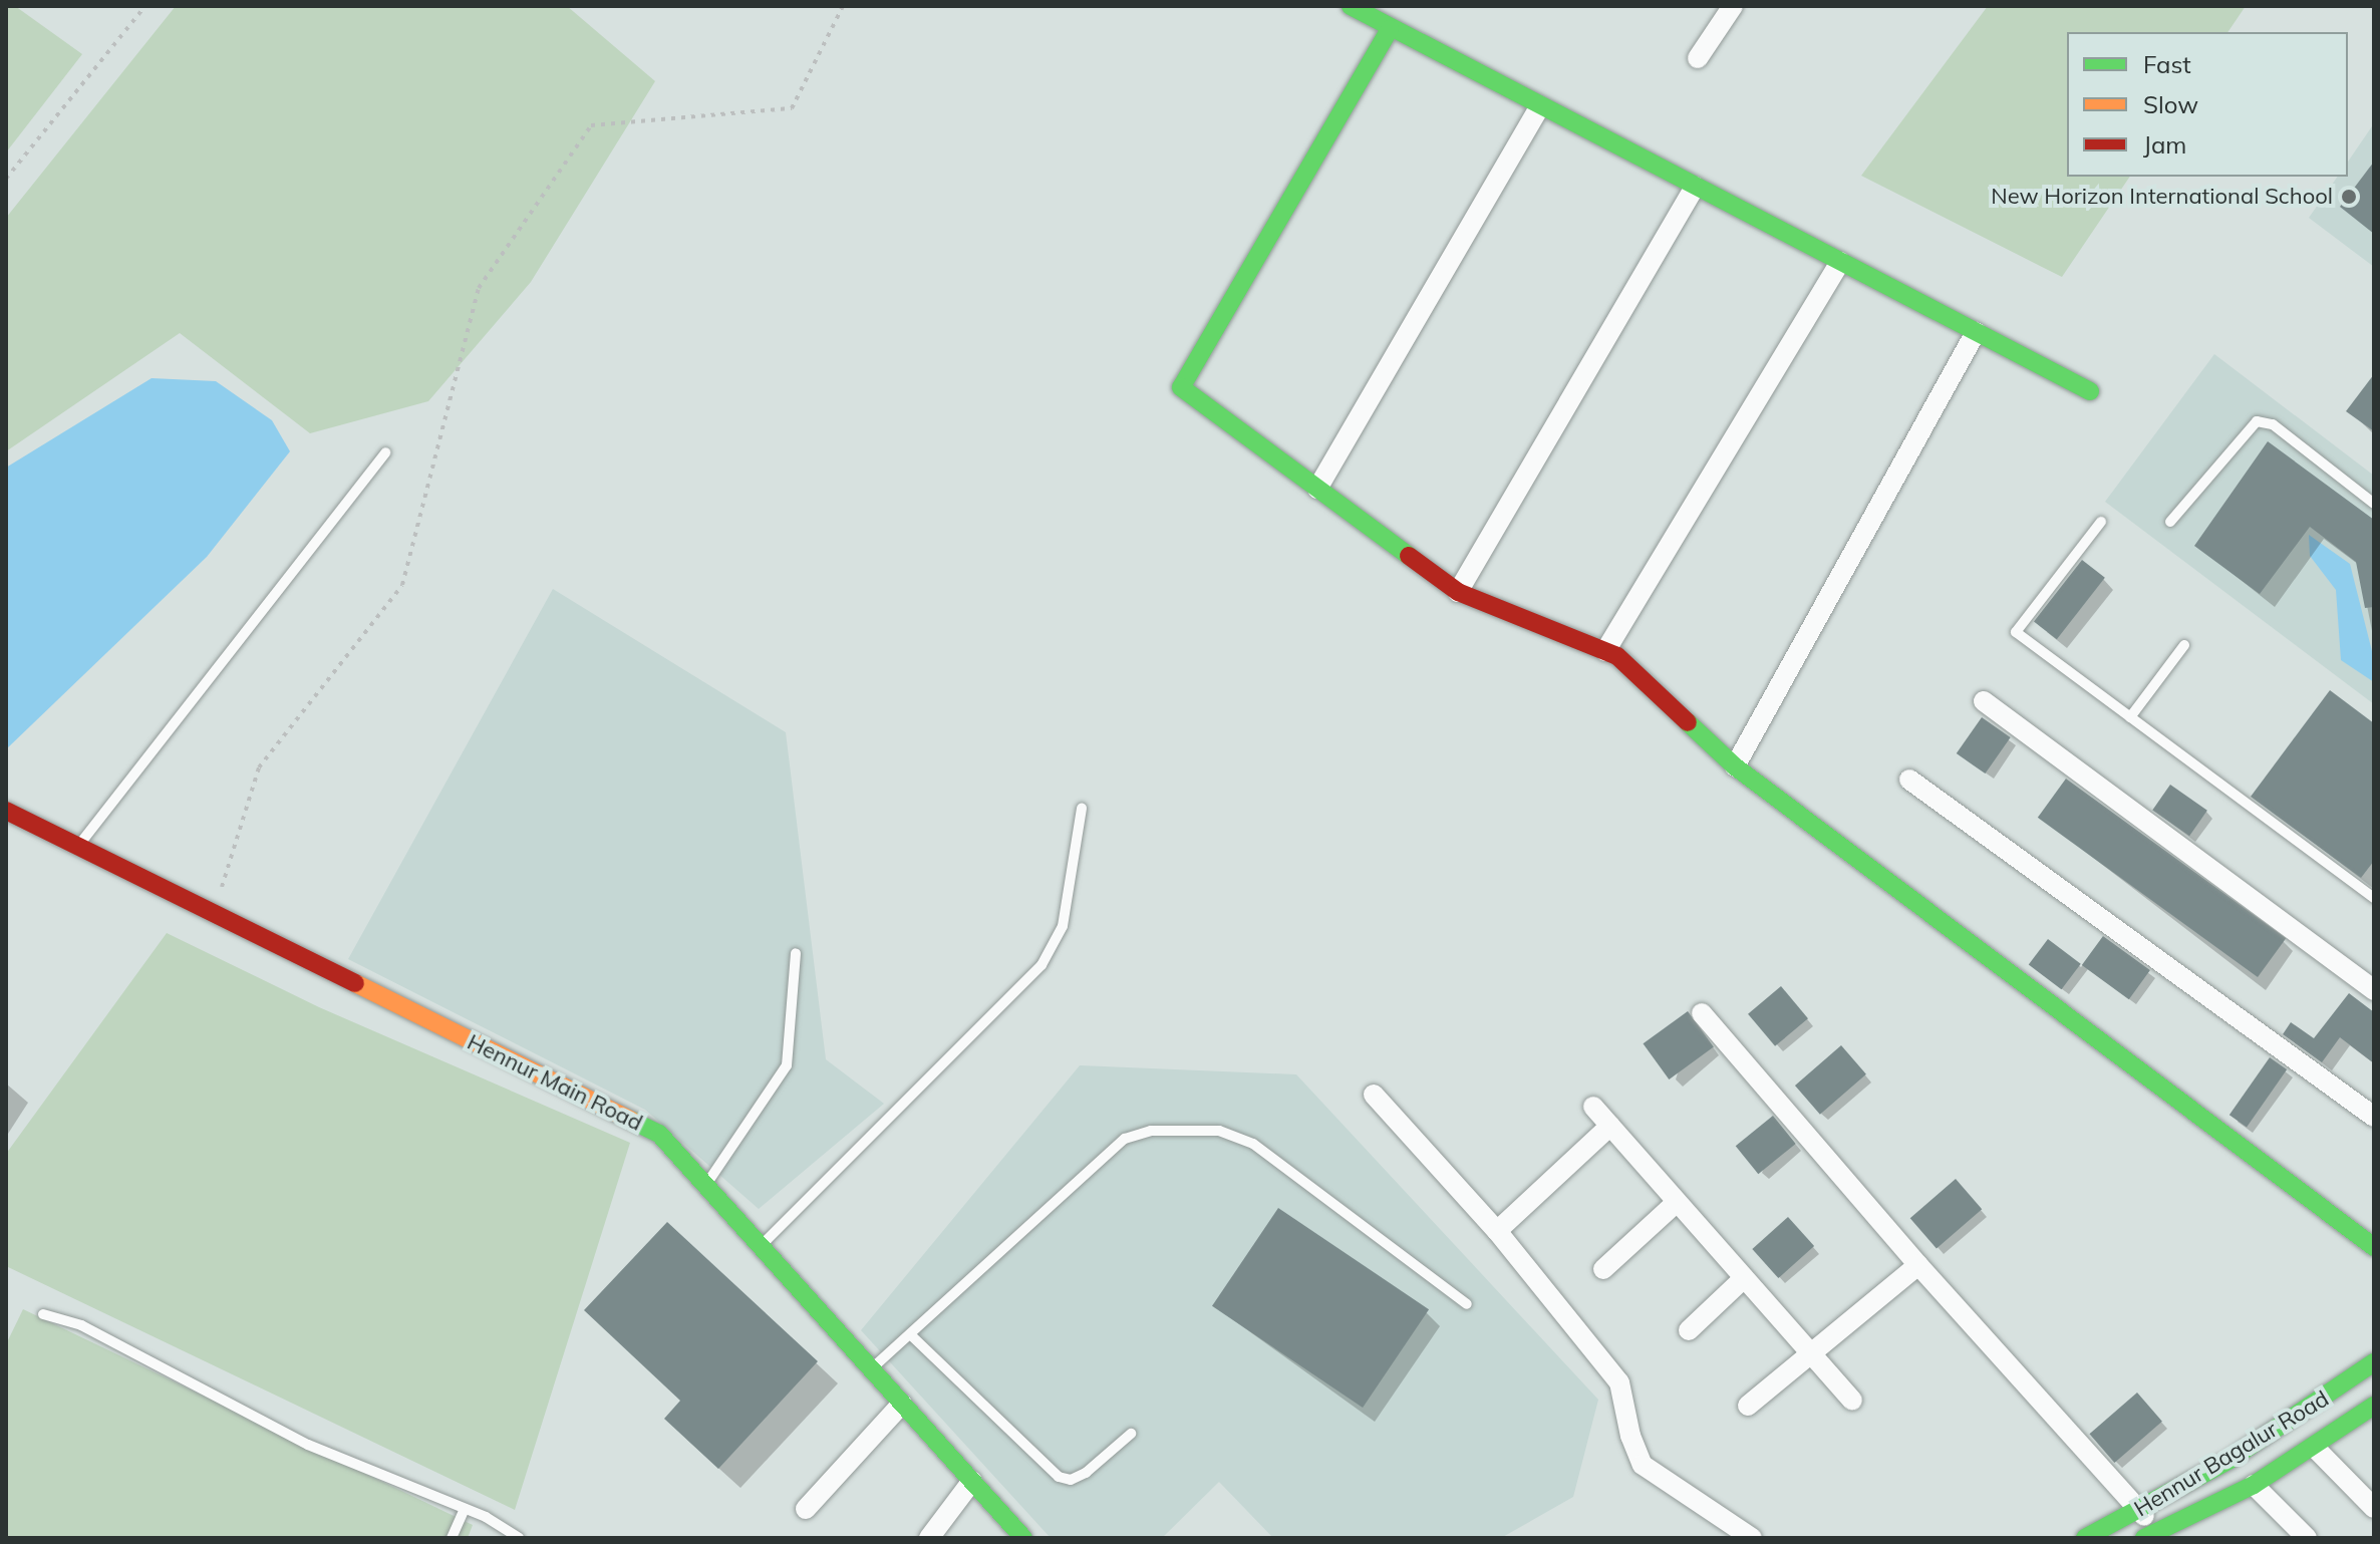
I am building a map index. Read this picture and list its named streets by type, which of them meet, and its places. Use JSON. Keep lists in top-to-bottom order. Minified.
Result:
{"streets":{"street":["Hennur Main Road","Hennur Bagalur Road"]},"places":["New Horizon International School"],"legend":["Fast","Slow","Jam"]}
